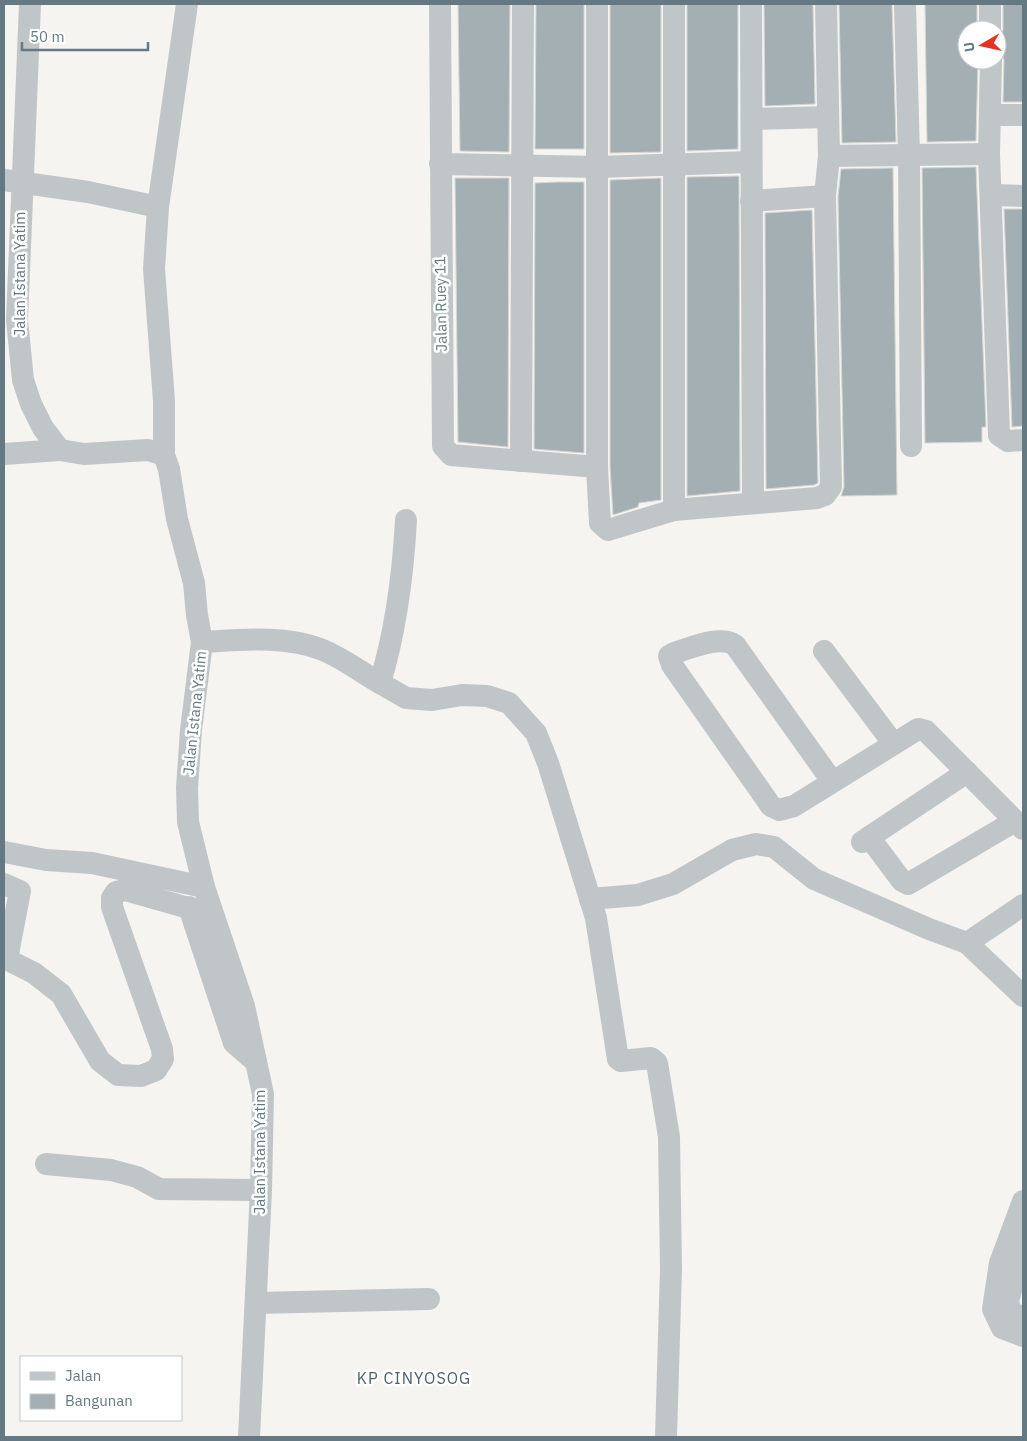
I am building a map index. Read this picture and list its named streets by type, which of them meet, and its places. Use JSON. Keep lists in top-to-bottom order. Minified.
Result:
{"streets":{"street":["Jalan Istana Yatim","Jalan Ruey 11"]},"districts":["KP CINYOSOG"],"legend":["Jalan","Bangunan"],"scale_bar":"50 m","north":"left"}
